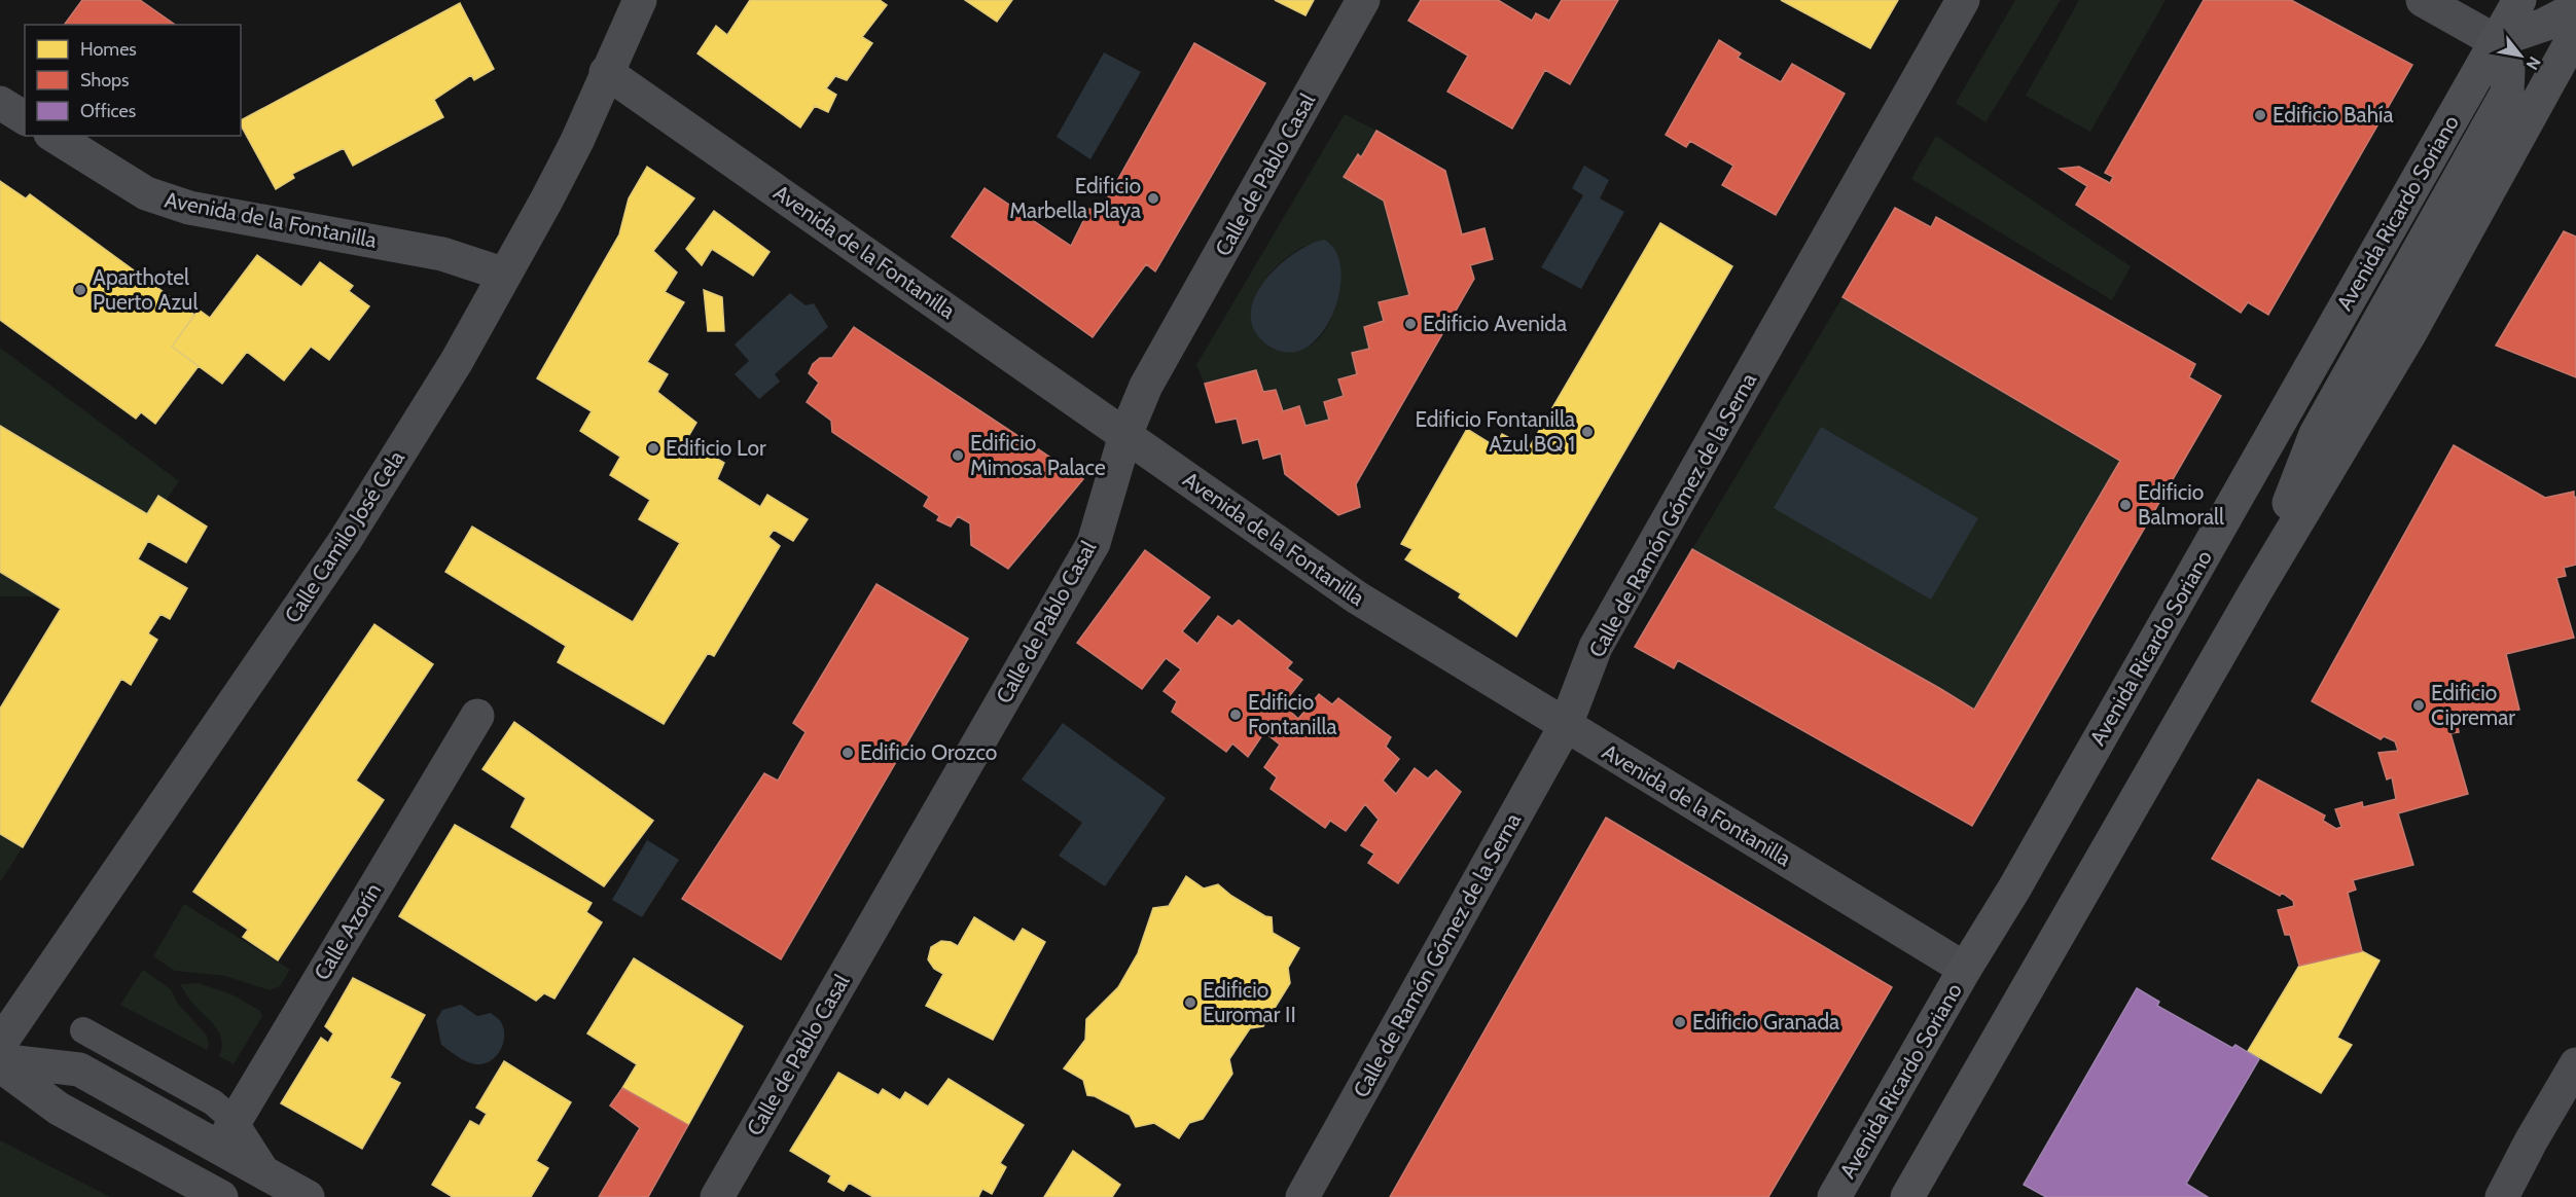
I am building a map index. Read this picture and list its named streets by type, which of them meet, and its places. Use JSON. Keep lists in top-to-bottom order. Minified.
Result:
{"streets":{"main road":["Avenida Ricardo Soriano"],"street":["Calle de Pablo Casal","Avenida de la Fontanilla","Calle de Ramón Gómez de la Serna","Calle Camilo José Cela","Calle Azorín"]},"crossings":[["Calle de Pablo Casal","Avenida de la Fontanilla"],["Avenida Ricardo Soriano","Avenida de la Fontanilla"],["Avenida de la Fontanilla","Calle de Ramón Gómez de la Serna"],["Avenida de la Fontanilla","Calle Camilo José Cela"]],"places":["Edificio Bahía","Edificio Marbella Playa","Aparthotel Puerto Azul","Edificio Avenida","Edificio Fontanilla Azul BQ 1","Edificio Lor","Edificio Mimosa Palace","Edificio Balmorall","Edificio Cipremar","Edificio Fontanilla","Edificio Orozco","Edificio Euromar II","Edificio Granada"],"legend":["Homes","Shops","Offices"],"north":"bottom right"}
